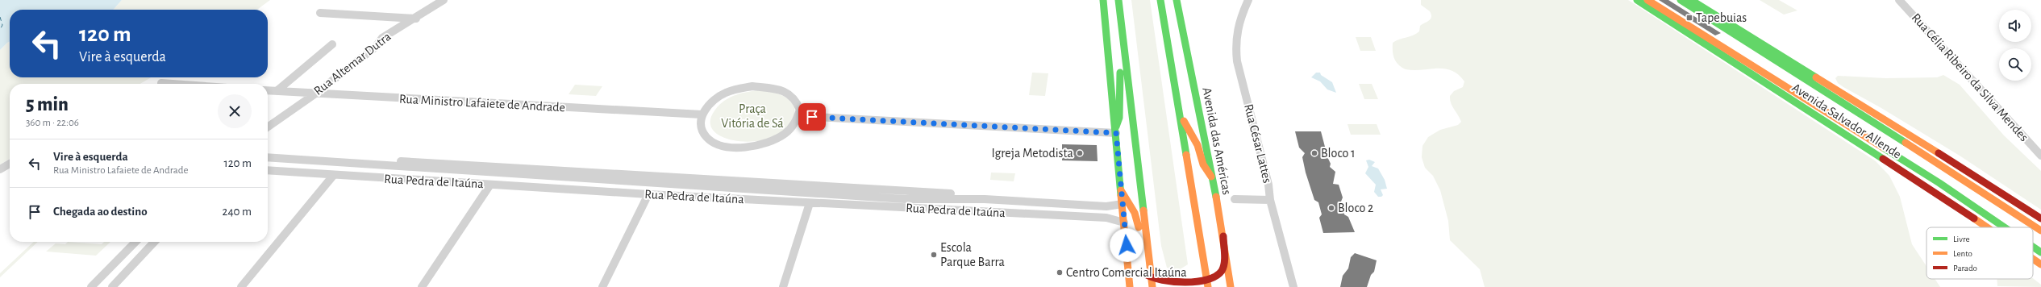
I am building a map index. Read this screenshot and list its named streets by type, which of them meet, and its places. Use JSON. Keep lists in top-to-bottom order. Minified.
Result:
{"streets":{"main road":["Avenida Salvador Allende","Avenida das Américas"],"street":["Rua Altemar Dutra","Rua Célia Ribeiro da Silva Mendes","Rua Ministro Lafaiete de Andrade","Rua César Lattes","Rua Pedra de Itaúna"]},"crossings":[["Rua Altemar Dutra","Rua Ministro Lafaiete de Andrade"]],"parks":["Praça Vitória de Sá"],"places":{"transit":["Tapebuias"],"other":["Igreja Metodista","Bloco 1","Bloco 2","Escola Parque Barra","Centro Comercial Itaúna"]},"legend":["Livre","Lento","Parado"],"page":{"turn":["120 m","Vire à esquerda"],"heading":["5 min","360 m · 22:06"],"list":[{"name":"Vire à esquerda","note":"Rua Ministro Lafaiete de Andrade","value":"120 m"},{"name":"Chegada ao destino","value":"240 m"}]}}
